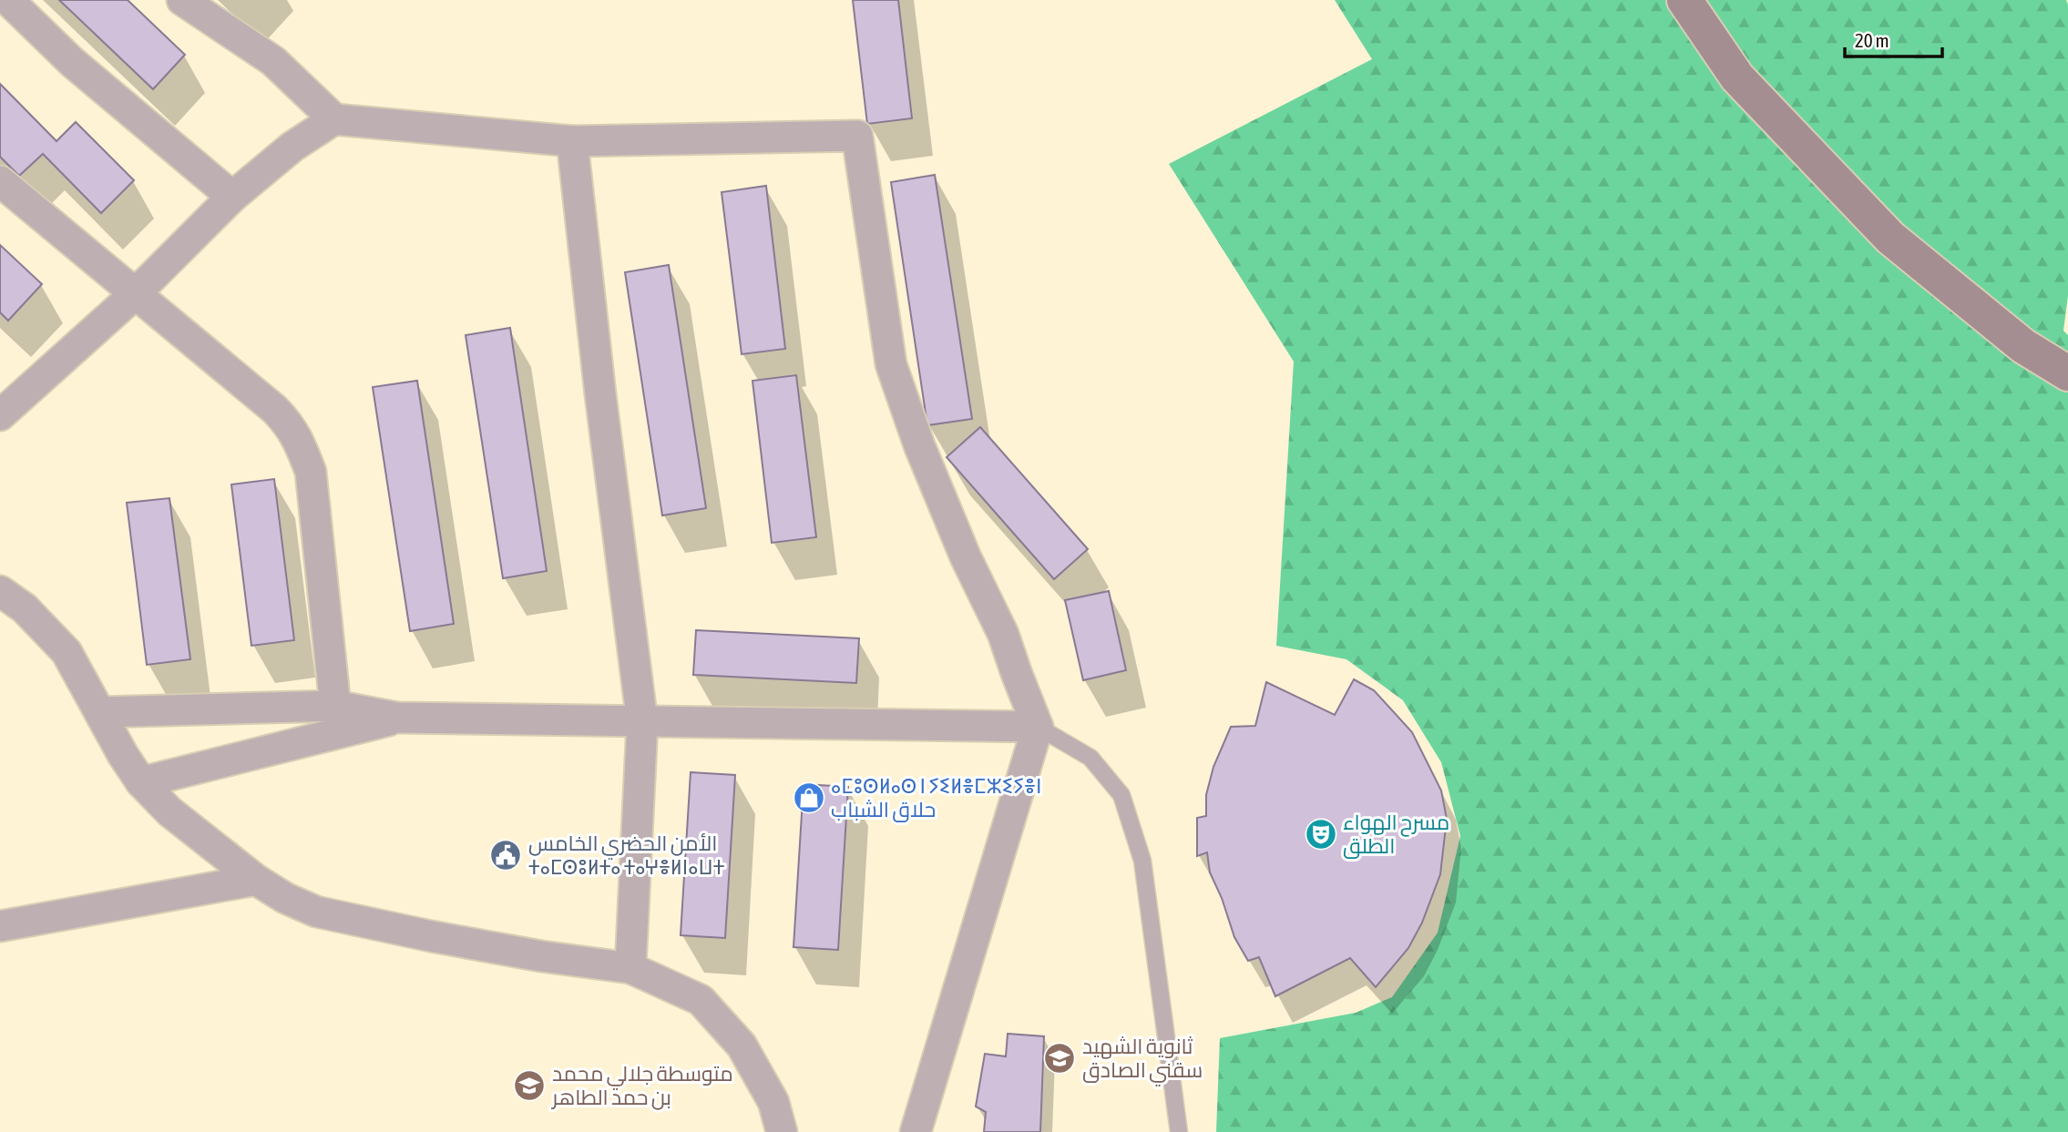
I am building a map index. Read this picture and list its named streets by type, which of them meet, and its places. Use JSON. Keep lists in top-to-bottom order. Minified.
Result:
{"places":{"shop":["ⴰⵎⵓⵙⵍⴰⵙ ⵏ ⵢⵉⵍⴻⵎⵣⵉⵢⴻⵏ حلاق الشباب"],"theatre":["مسرح الهواء الطلق"],"public building":["الأمن الحضري الخامس ⵜⴰⵎⵙⵓⵍⵜⴰ ⵜⴰⵖⴻⵍⵏⴰⵡⵜ"],"school or university":["ثانوية الشهيد سقني الصادق","متوسطة جلالي محمد بن حمد الطاهر"]},"scale_bar":"20 m"}
